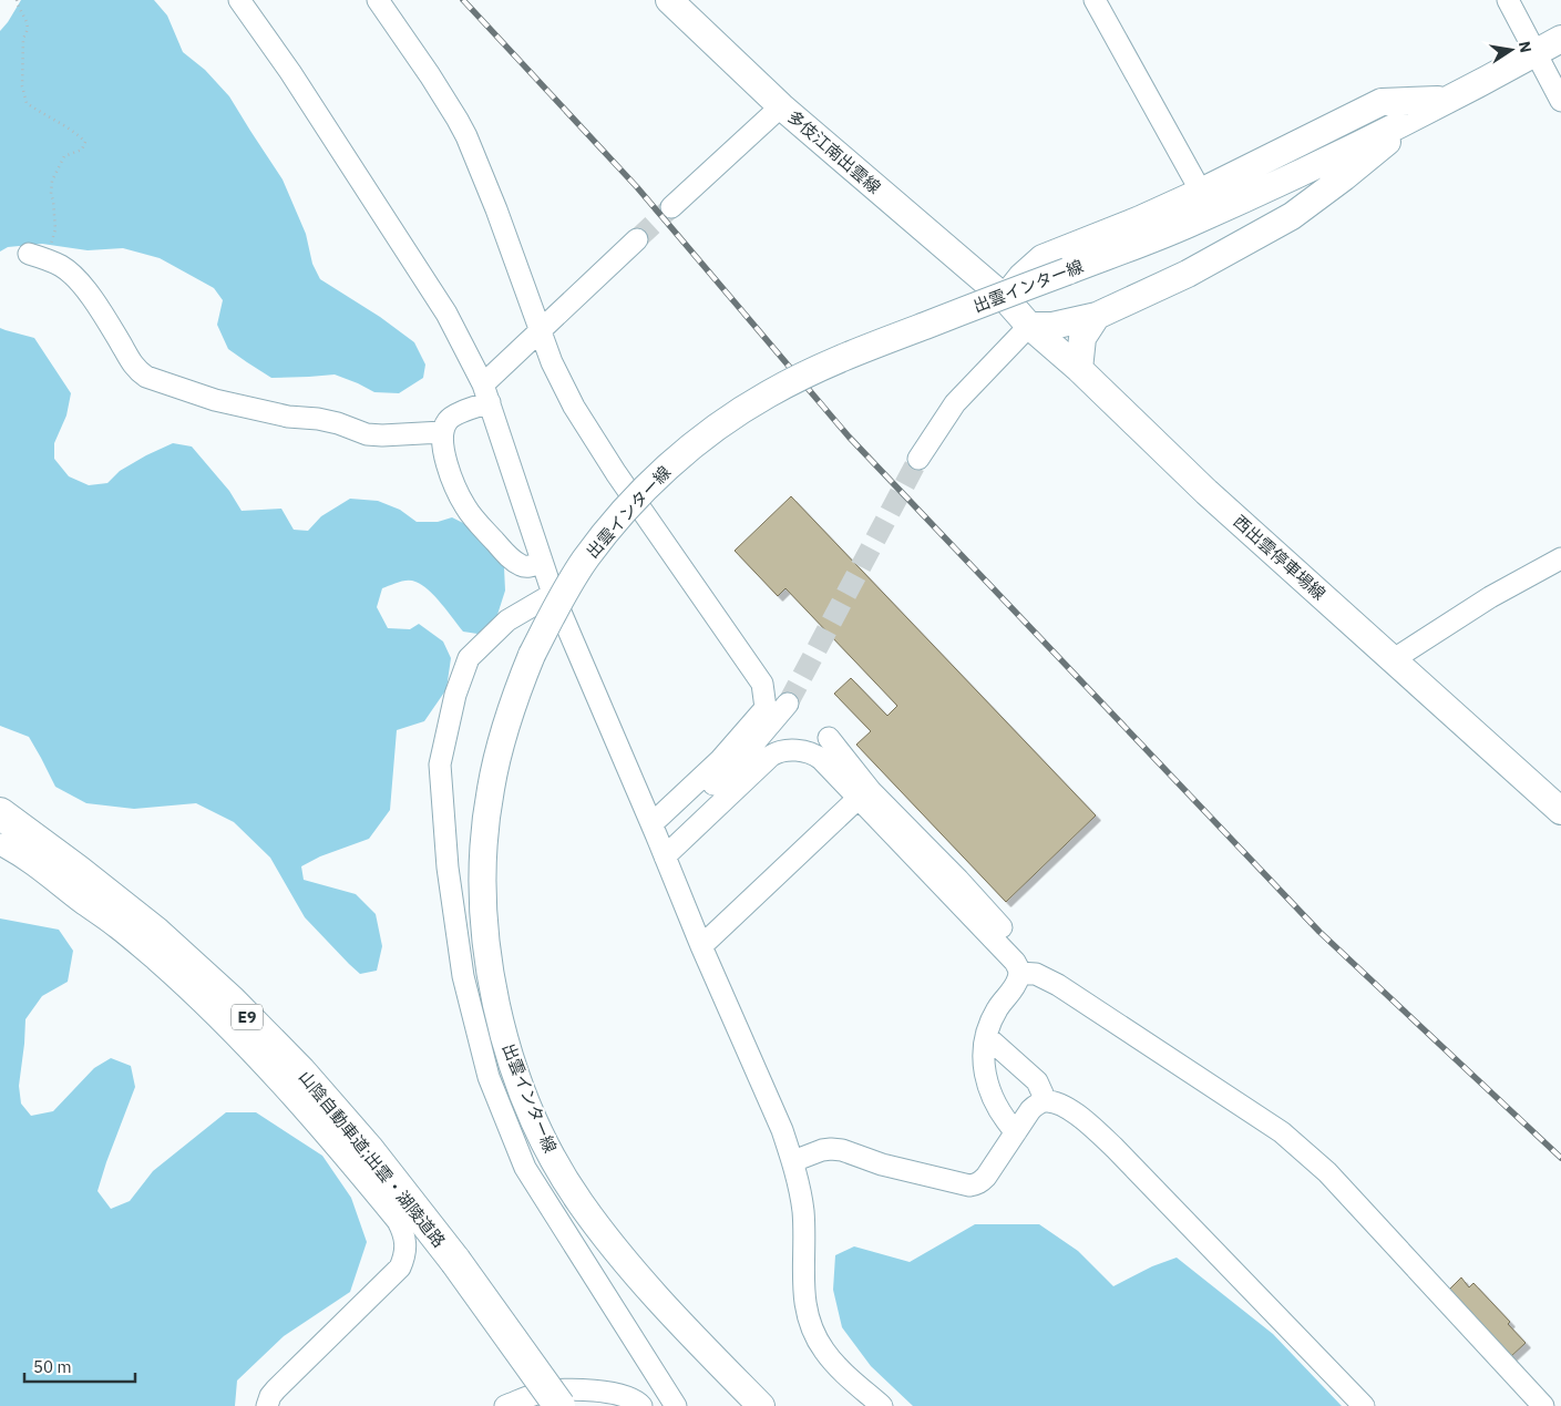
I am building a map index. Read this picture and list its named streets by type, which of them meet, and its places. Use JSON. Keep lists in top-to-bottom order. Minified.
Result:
{"streets":{"highway":["E9","山陰自動車道;出雲・湖陵道路"],"main road":["多伎江南出雲線","出雲インター線","西出雲停車場線"]},"crossings":[["多伎江南出雲線","西出雲停車場線"]],"scale_bar":"50 m","north":"right"}
